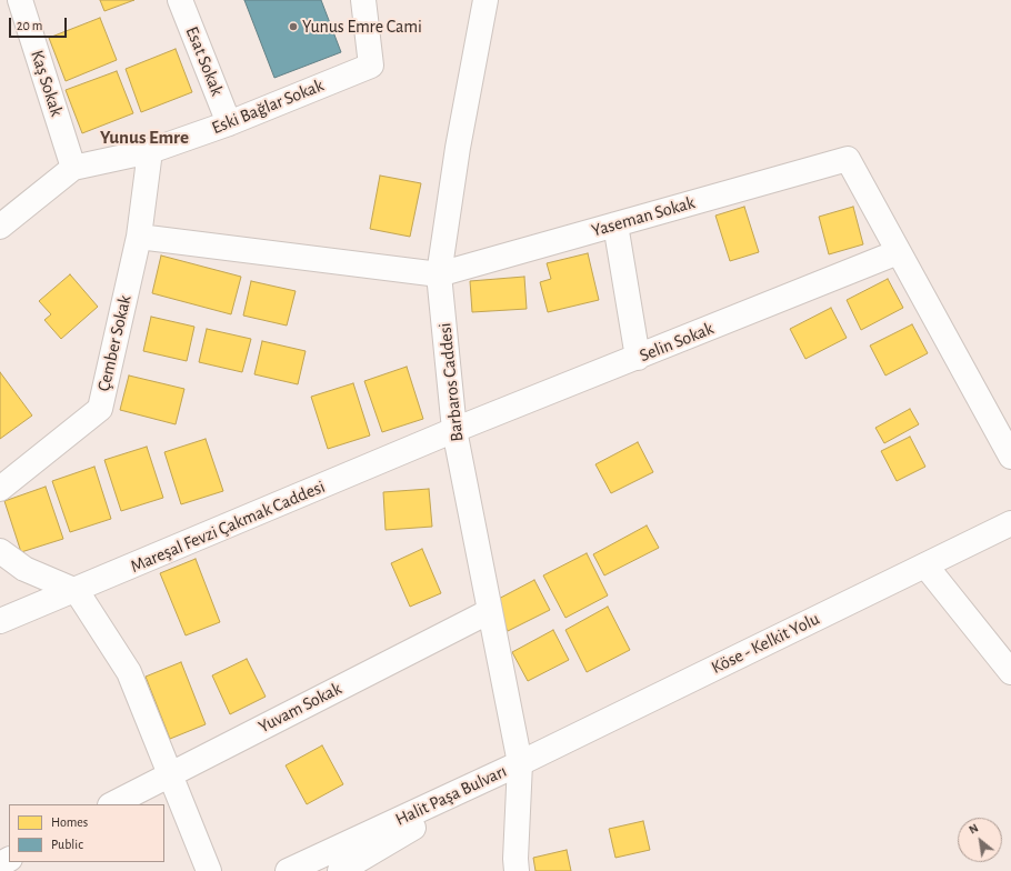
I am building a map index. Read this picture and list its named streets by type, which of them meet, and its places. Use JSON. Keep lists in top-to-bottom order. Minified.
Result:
{"streets":{"main road":["Esat Sokak","Kaş Sokak","Eski Bağlar Sokak","Yaseman Sokak","Selin Sokak","Çember Sokak","Barbaros Caddesi","Mareşal Fevzi Çakmak Caddesi","Köse - Kelkit Yolu","Yuvam Sokak","Halit Paşa Bulvarı"]},"crossings":[["Esat Sokak","Eski Bağlar Sokak"],["Kaş Sokak","Eski Bağlar Sokak"],["Eski Bağlar Sokak","Çember Sokak"],["Yaseman Sokak","Selin Sokak"],["Yaseman Sokak","Barbaros Caddesi"],["Selin Sokak","Barbaros Caddesi"],["Selin Sokak","Mareşal Fevzi Çakmak Caddesi"],["Barbaros Caddesi","Mareşal Fevzi Çakmak Caddesi"],["Barbaros Caddesi","Köse - Kelkit Yolu"],["Barbaros Caddesi","Yuvam Sokak"],["Barbaros Caddesi","Halit Paşa Bulvarı"],["Köse - Kelkit Yolu","Halit Paşa Bulvarı"]],"districts":["Yunus Emre"],"places":["Yunus Emre Cami"],"legend":["Homes","Public"],"scale_bar":"20 m","north":"top left"}
